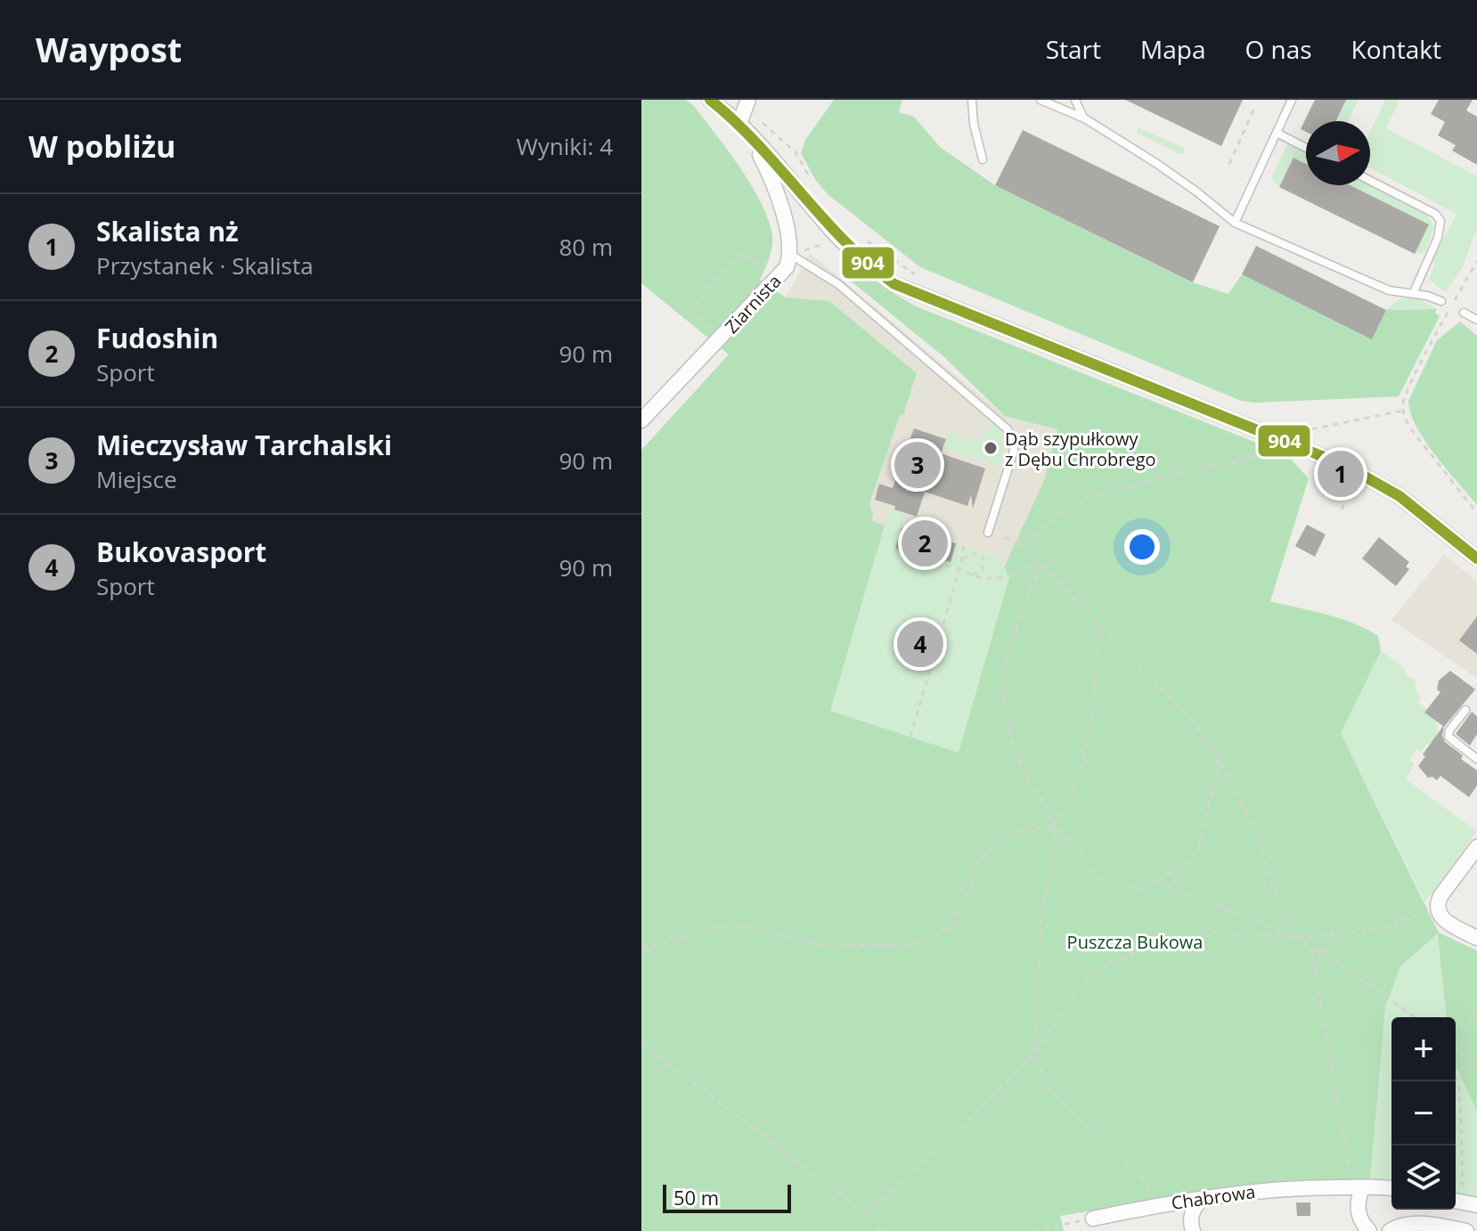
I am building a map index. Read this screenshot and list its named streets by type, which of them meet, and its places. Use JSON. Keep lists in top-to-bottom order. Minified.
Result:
{"streets":{"street":["Ziarnista","Chabrowa"]},"parks":["Puszcza Bukowa"],"places":["Dąb szypułkowy z Dębu Chrobrego"],"lines":["transit line 904"],"scale_bar":"50 m","north":"right","page":{"header":"Waypost","nav":["Start","Mapa","O nas","Kontakt"],"heading":["W pobliżu","Wyniki: 4"],"list":[{"mark":"1","name":"Skalista nż","note":"Przystanek · Skalista","value":"80 m"},{"mark":"2","name":"Fudoshin","note":"Sport","value":"90 m"},{"mark":"3","name":"Mieczysław Tarchalski","note":"Miejsce","value":"90 m"},{"mark":"4","name":"Bukovasport","note":"Sport","value":"90 m"}],"pins":["3","1","2","4"],"map_buttons":["+","−"],"scale":"50 m"}}
